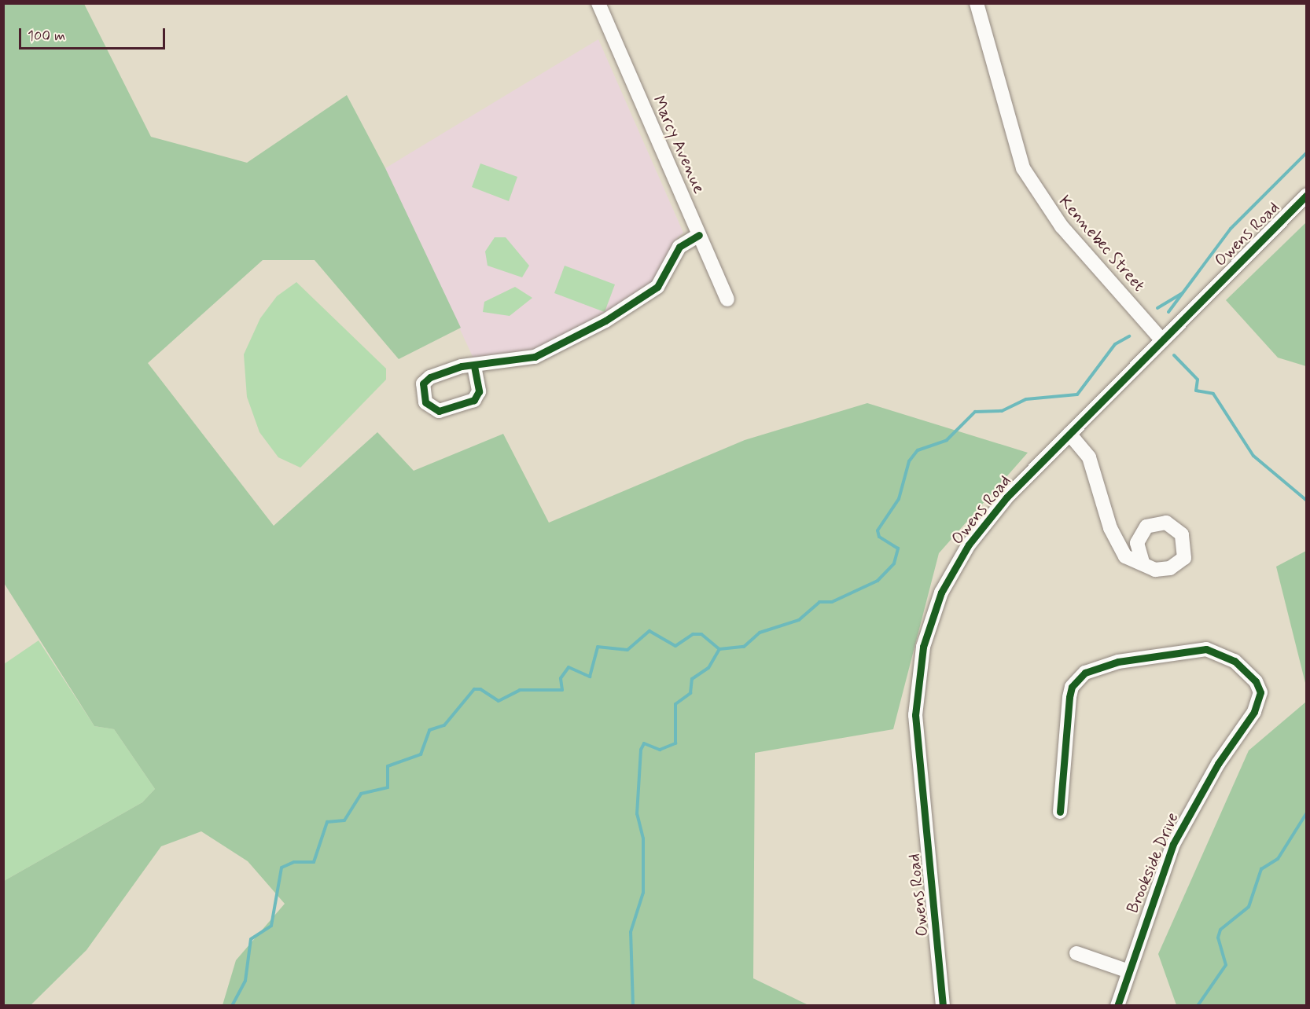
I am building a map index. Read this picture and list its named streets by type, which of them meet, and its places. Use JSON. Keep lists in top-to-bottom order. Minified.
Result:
{"streets":{"street":["Marcy Avenue","Owens Road","Kennebec Street","Brookside Drive"]},"crossings":[["Owens Road","Kennebec Street"]],"scale_bar":"100 m"}
